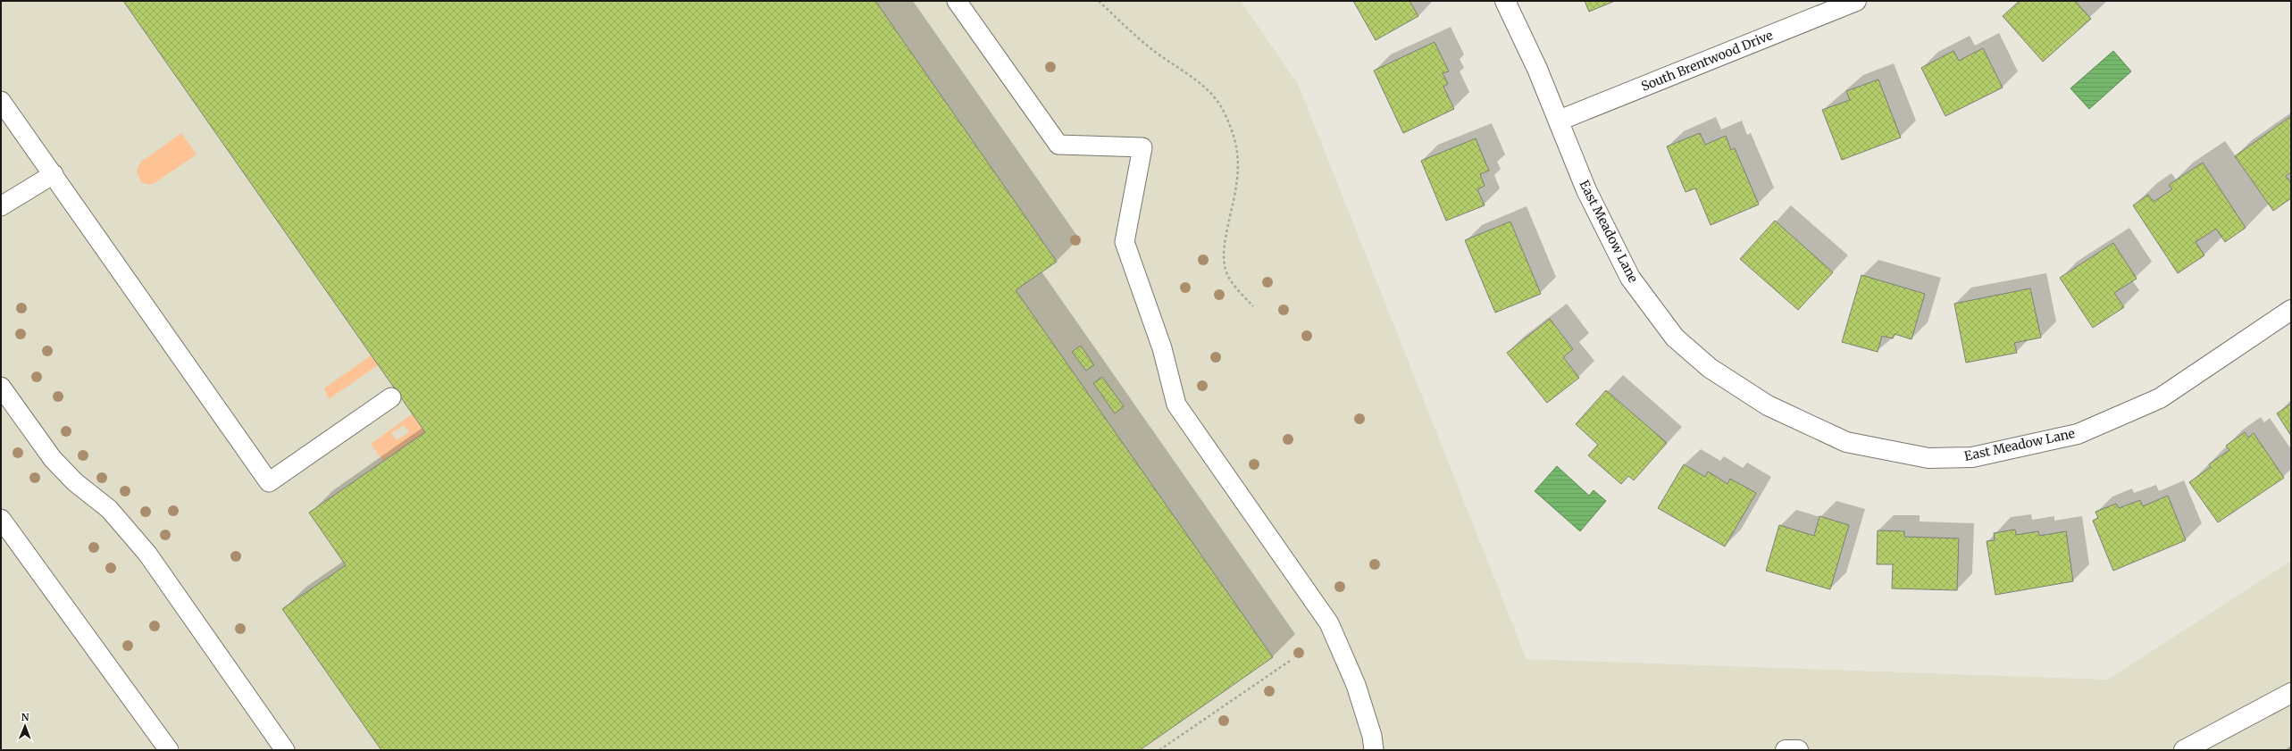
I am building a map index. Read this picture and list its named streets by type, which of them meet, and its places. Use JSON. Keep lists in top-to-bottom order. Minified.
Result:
{"streets":{"street":["South Brentwood Drive","East Meadow Lane"]},"crossings":[["South Brentwood Drive","East Meadow Lane"]],"north":"top"}
